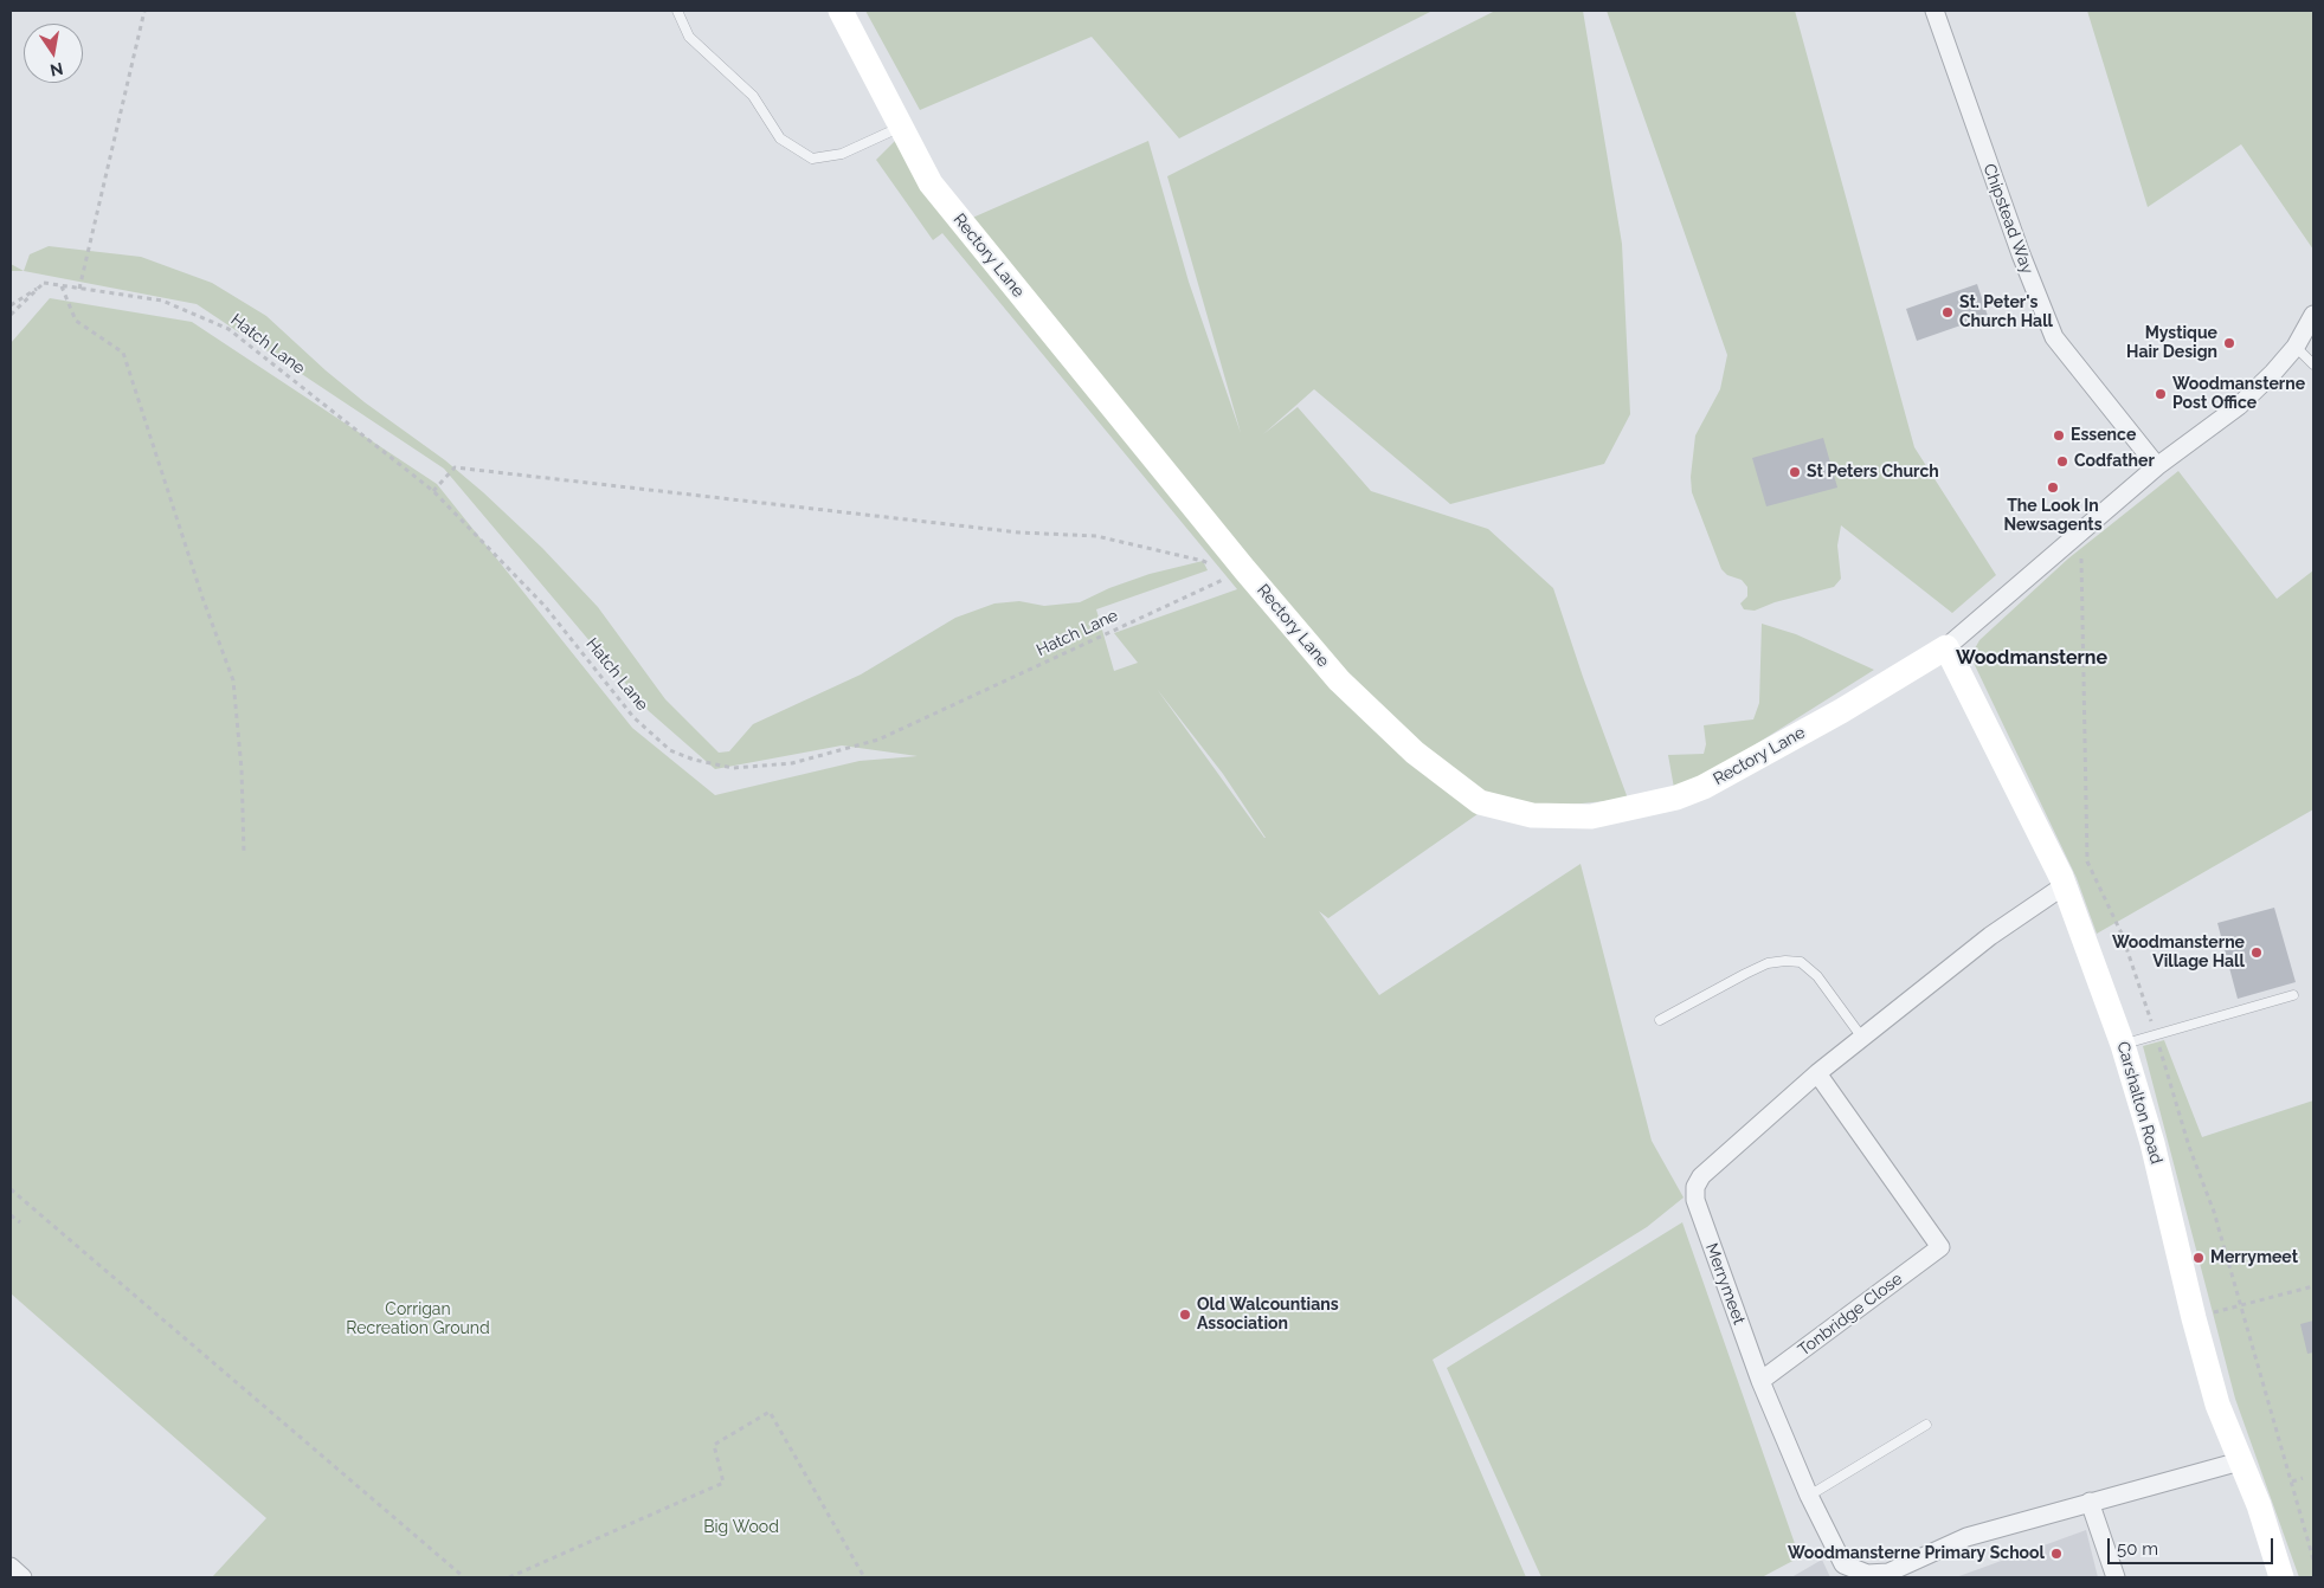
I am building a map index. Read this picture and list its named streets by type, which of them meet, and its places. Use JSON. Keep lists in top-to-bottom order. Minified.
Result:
{"streets":{"main road":["Rectory Lane","Carshalton Road"],"street":["Chipstead Way","Merrymeet","Tonbridge Close"],"path":["Hatch Lane"]},"crossings":[["Rectory Lane","Carshalton Road"],["Carshalton Road","Merrymeet"],["Merrymeet","Tonbridge Close"]],"districts":["Woodmansterne"],"parks":["Corrigan Recreation Ground","Big Wood"],"places":["St. Peter's Church Hall","Mystique Hair Design","Woodmansterne Post Office","Essence","Codfather","St Peters Church","The Look In Newsagents","Woodmansterne Village Hall","Merrymeet","Old Walcountians Association","Woodmansterne Primary School"],"scale_bar":"50 m","north":"bottom"}
